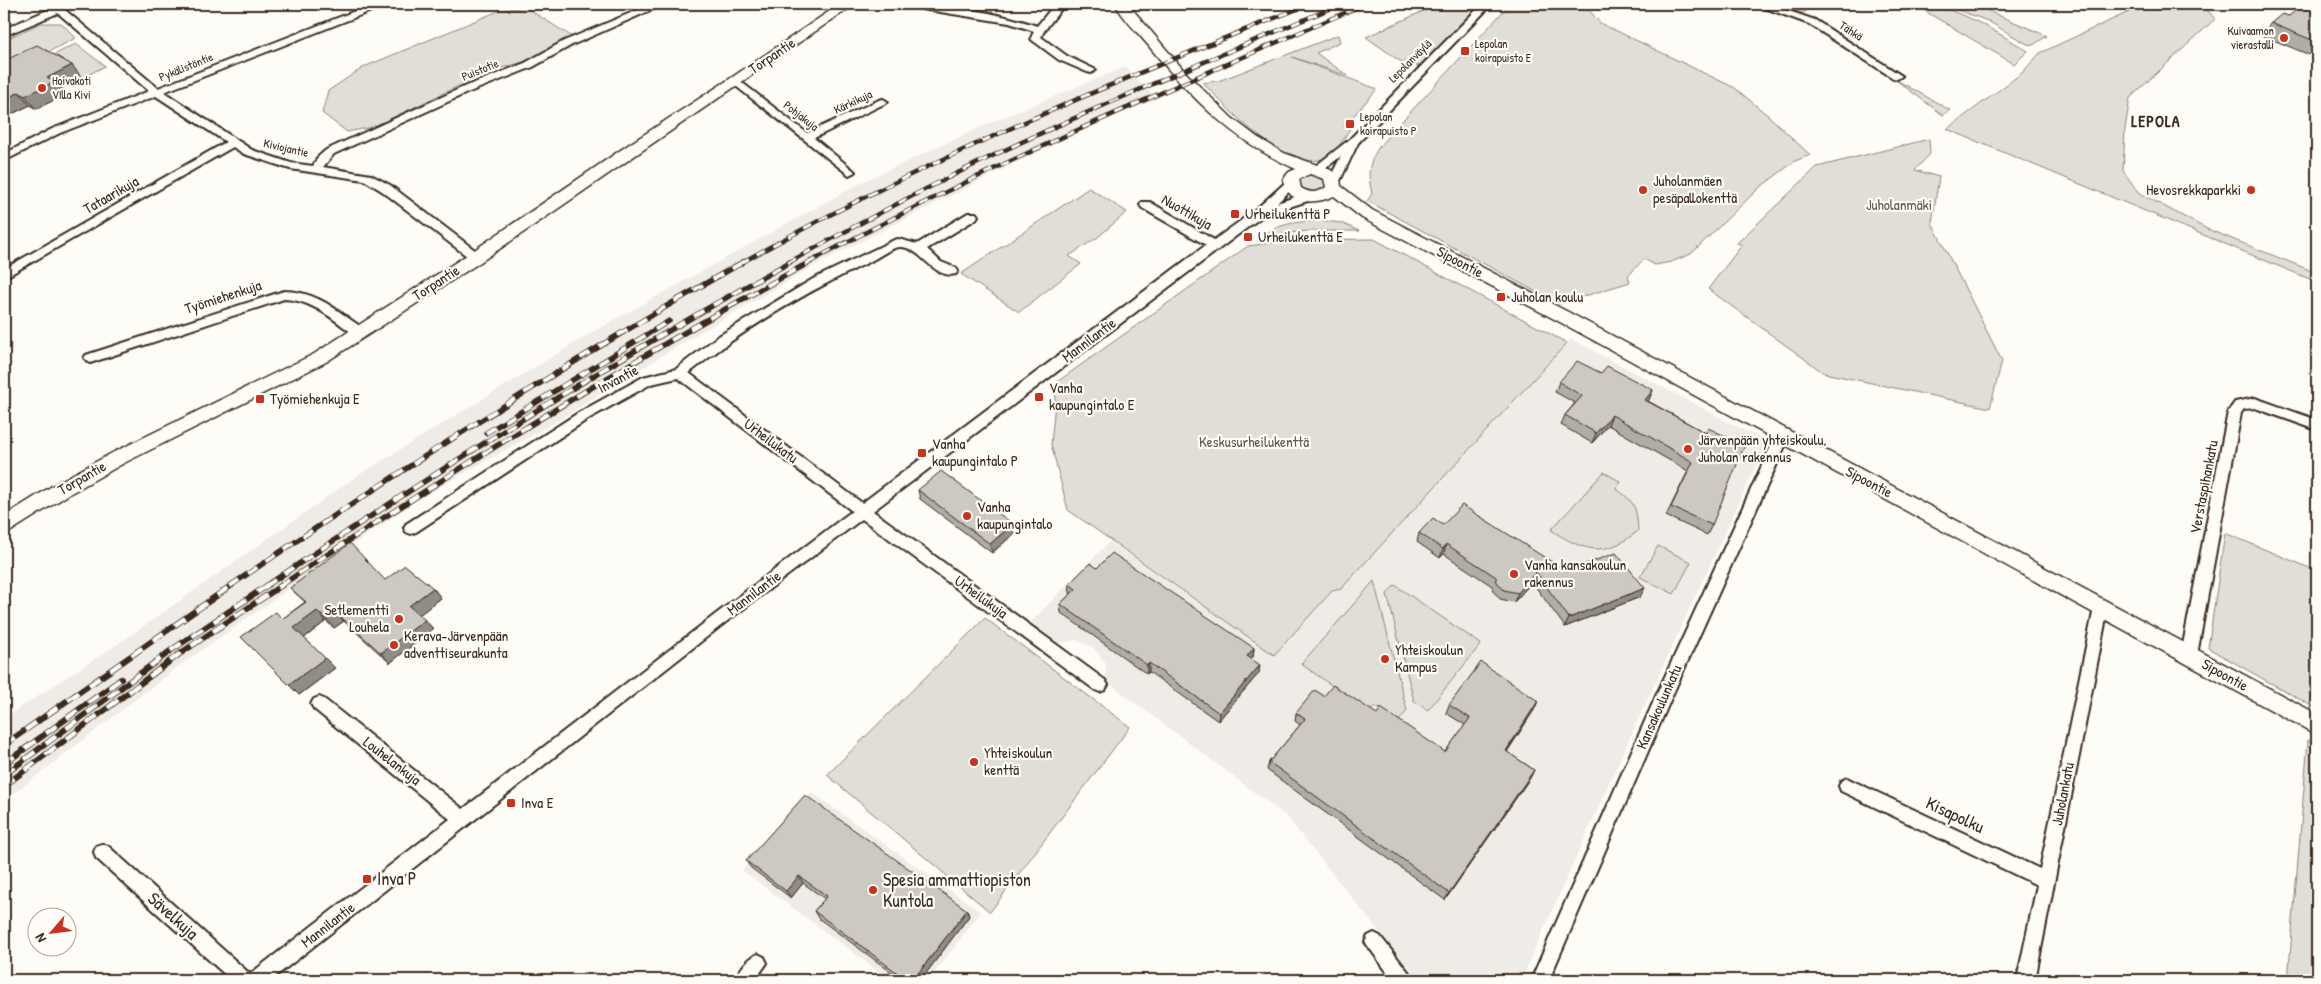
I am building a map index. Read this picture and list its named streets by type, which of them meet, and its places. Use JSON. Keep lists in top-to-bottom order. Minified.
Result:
{"streets":{"street":["Tähkä","Torpantie","Lepolanväylä","Pykälistöntie","Puistotie","Kärkikuja","Pohjakuja","Kiviojantie","Tataarikuja","Nuottikuja","Sipoontie","Työmiehenkuja","Mannilantie","Invantie","Urheilukatu","Verstaspihankatu","Urheilukuja","Kansakoulunkatu","Louhelankuja","Juholankatu","Kisapolku","Sävelkuja"]},"crossings":[["Torpantie","Pohjakuja"],["Torpantie","Kiviojantie"],["Torpantie","Työmiehenkuja"],["Lepolanväylä","Sipoontie"],["Pykälistöntie","Kiviojantie"],["Puistotie","Kiviojantie"],["Kärkikuja","Pohjakuja"],["Kiviojantie","Tataarikuja"],["Nuottikuja","Mannilantie"],["Sipoontie","Mannilantie"],["Sipoontie","Verstaspihankatu"],["Sipoontie","Kansakoulunkatu"],["Sipoontie","Juholankatu"],["Mannilantie","Urheilukatu"],["Mannilantie","Urheilukuja"],["Mannilantie","Louhelankuja"],["Invantie","Urheilukatu"],["Urheilukatu","Urheilukuja"],["Juholankatu","Kisapolku"]],"districts":["LEPOLA"],"parks":["Juholanmäki","Keskusurheilukenttä"],"places":{"other":["Kuivaamon vierastalli","Hoivakoti VIlla Kivi","Juholanmäen pesäpallokenttä","Hevosrekkaparkki","Järvenpään yhteiskoulu, Juholan rakennus","Vanha kaupungintalo","Vanha kansakoulun rakennus","Setlementti Louhela","Kerava-Järvenpään adventtiseurakunta","Yhteiskoulun Kampus","Yhteiskoulun kenttä","Spesia ammattiopiston Kuntola"],"transit":["Lepolan koirapuisto E","Lepolan koirapuisto P","Urheilukenttä P","Urheilukenttä E","Juholan koulu","Vanha kaupungintalo E","Työmiehenkuja E","Vanha kaupungintalo P","Inva E","Inva P"]},"north":"bottom left"}
